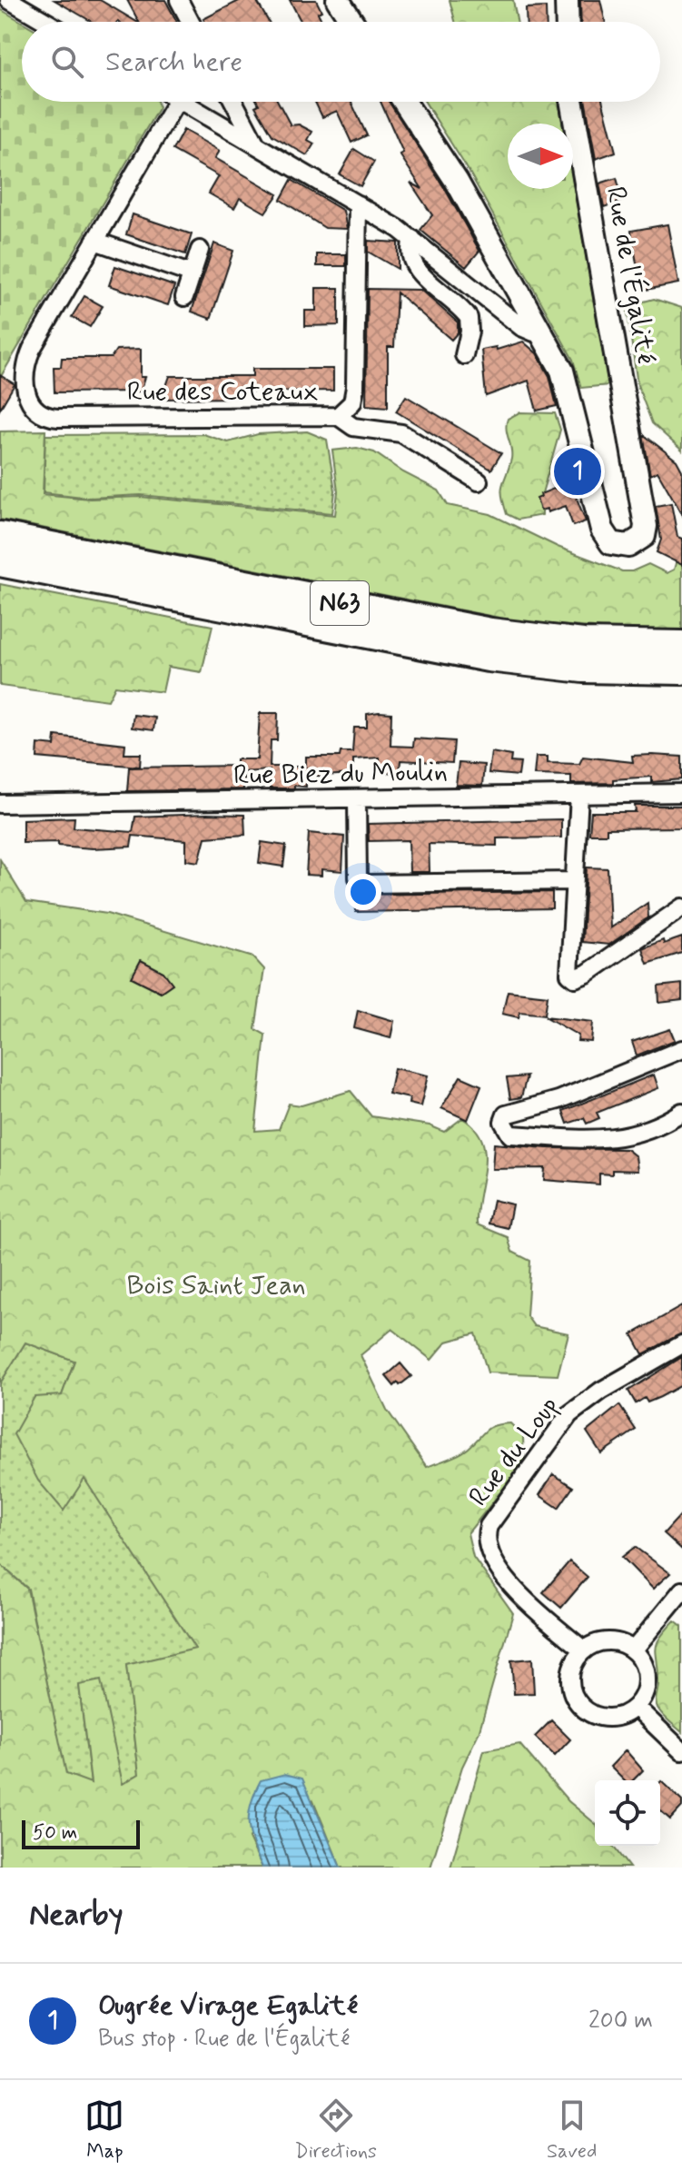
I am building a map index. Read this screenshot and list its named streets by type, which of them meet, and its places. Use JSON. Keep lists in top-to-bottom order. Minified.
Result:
{"streets":{"highway":["N63"],"street":["Rue de l'Égalité","Rue des Coteaux","Rue Biez du Moulin","Rue du Loup"]},"parks":["Bois Saint Jean"],"scale_bar":"50 m","north":"right","page":{"search":"Search here","pins":"1","scale":"50 m","heading":"Nearby","list":[{"mark":"1","name":"Ougrée Virage Egalité","note":"Bus stop · Rue de l'Égalité","value":"200 m"}],"nav":["Map","Directions","Saved"]}}
